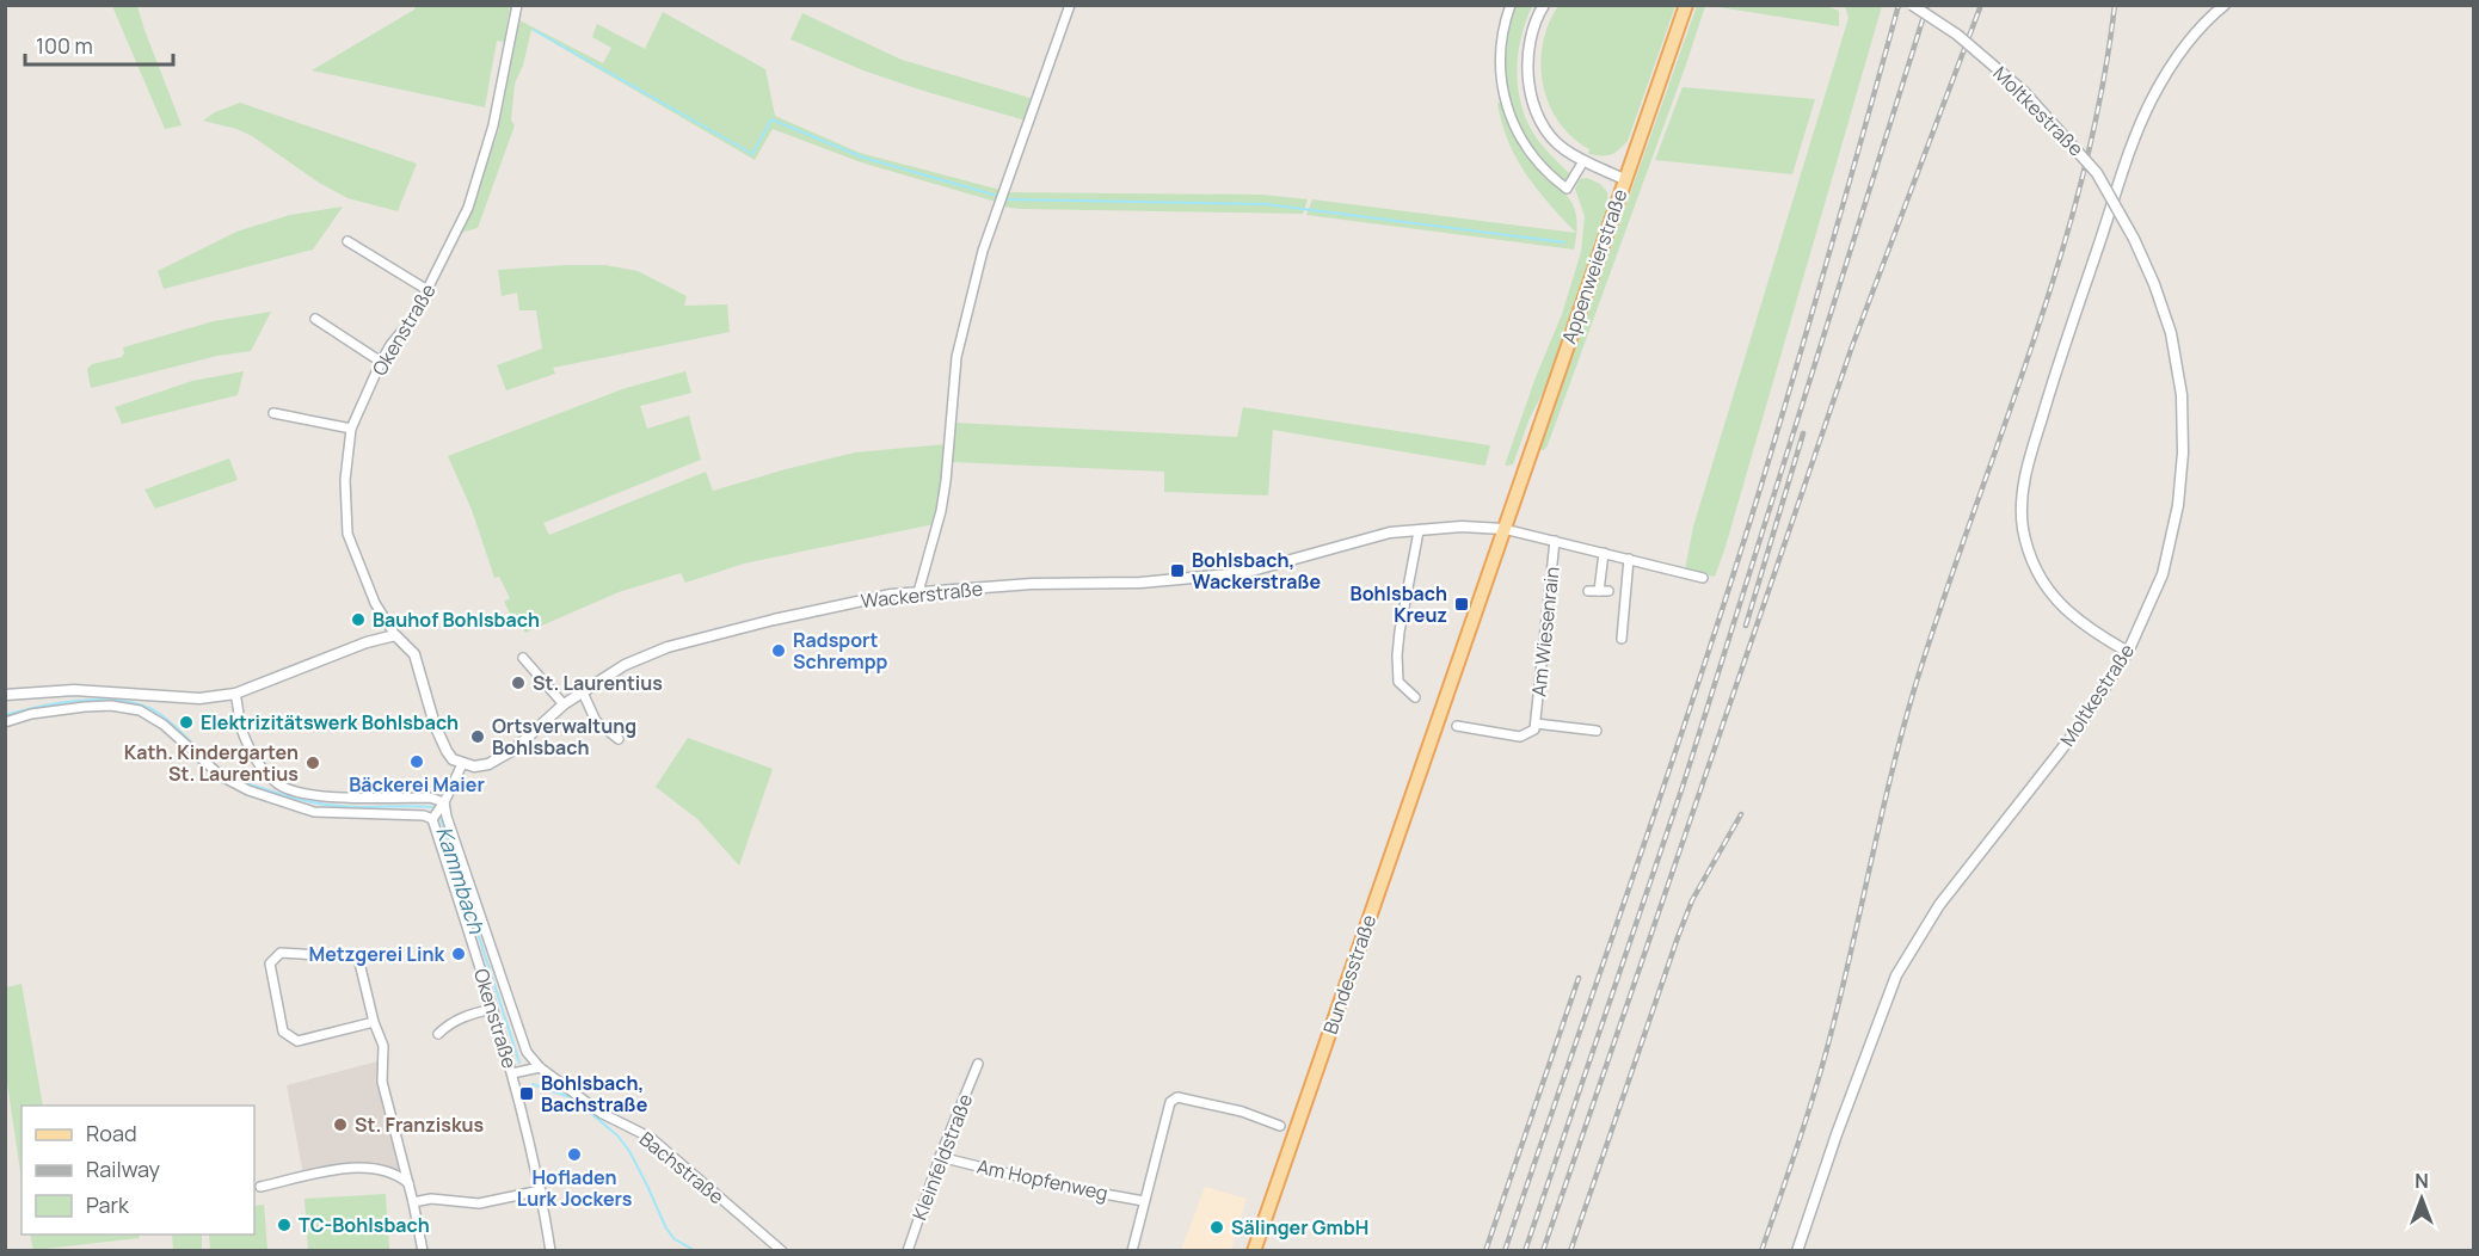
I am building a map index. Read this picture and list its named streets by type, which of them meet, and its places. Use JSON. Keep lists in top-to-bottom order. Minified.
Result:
{"streets":{"main road":["Appenweierstraße","Bundesstraße"],"street":["Moltkestraße","Okenstraße","Wackerstraße","Am Wiesenrain","Kleinfeldstraße","Bachstraße","Am Hopfenweg"]},"crossings":[["Appenweierstraße","Wackerstraße"],["Appenweierstraße","Bundesstraße"],["Okenstraße","Wackerstraße"],["Wackerstraße","Am Wiesenrain"],["Kleinfeldstraße","Am Hopfenweg"]],"water":["Kammbach"],"places":{"transit":["Bohlsbach, Wackerstraße","Bohlsbach Kreuz","Bohlsbach, Bachstraße"],"other":["Bauhof Bohlsbach","Radsport Schrempp","St. Laurentius","Elektrizitätswerk Bohlsbach","Ortsverwaltung Bohlsbach","Bäckerei Maier","Kath. Kindergarten St. Laurentius","Metzgerei Link","St. Franziskus","Hofladen Lurk Jockers","TC-Bohlsbach","Sälinger GmbH"]},"legend":["Road","Railway","Park"],"scale_bar":"100 m","north":"top"}
